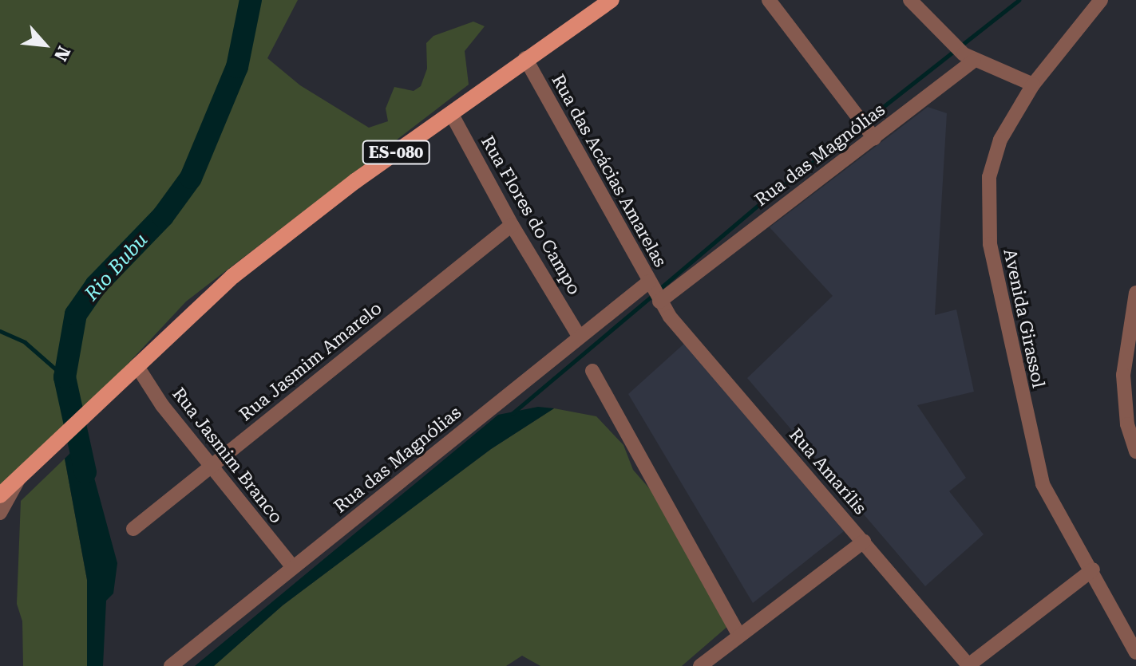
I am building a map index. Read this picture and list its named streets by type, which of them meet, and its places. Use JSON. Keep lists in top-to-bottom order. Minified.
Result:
{"streets":{"main road":["ES-080"],"street":["Rua das Magnólias","Rua das Acácias Amarelas","Rua Flores do Campo","Avenida Girassol","Rua Jasmim Amarelo","Rua Jasmim Branco","Rua Amarílis"]},"crossings":[["ES-080","Rua das Acácias Amarelas"],["ES-080","Rua Flores do Campo"],["ES-080","Rua Jasmim Branco"],["Rua das Magnólias","Rua das Acácias Amarelas"],["Rua das Magnólias","Rua Flores do Campo"],["Rua das Magnólias","Rua Jasmim Branco"],["Rua das Magnólias","Rua Amarílis"],["Rua das Acácias Amarelas","Rua Amarílis"],["Rua Flores do Campo","Rua Jasmim Amarelo"],["Rua Jasmim Amarelo","Rua Jasmim Branco"]],"water":["Rio Bubu"],"north":"bottom right"}
